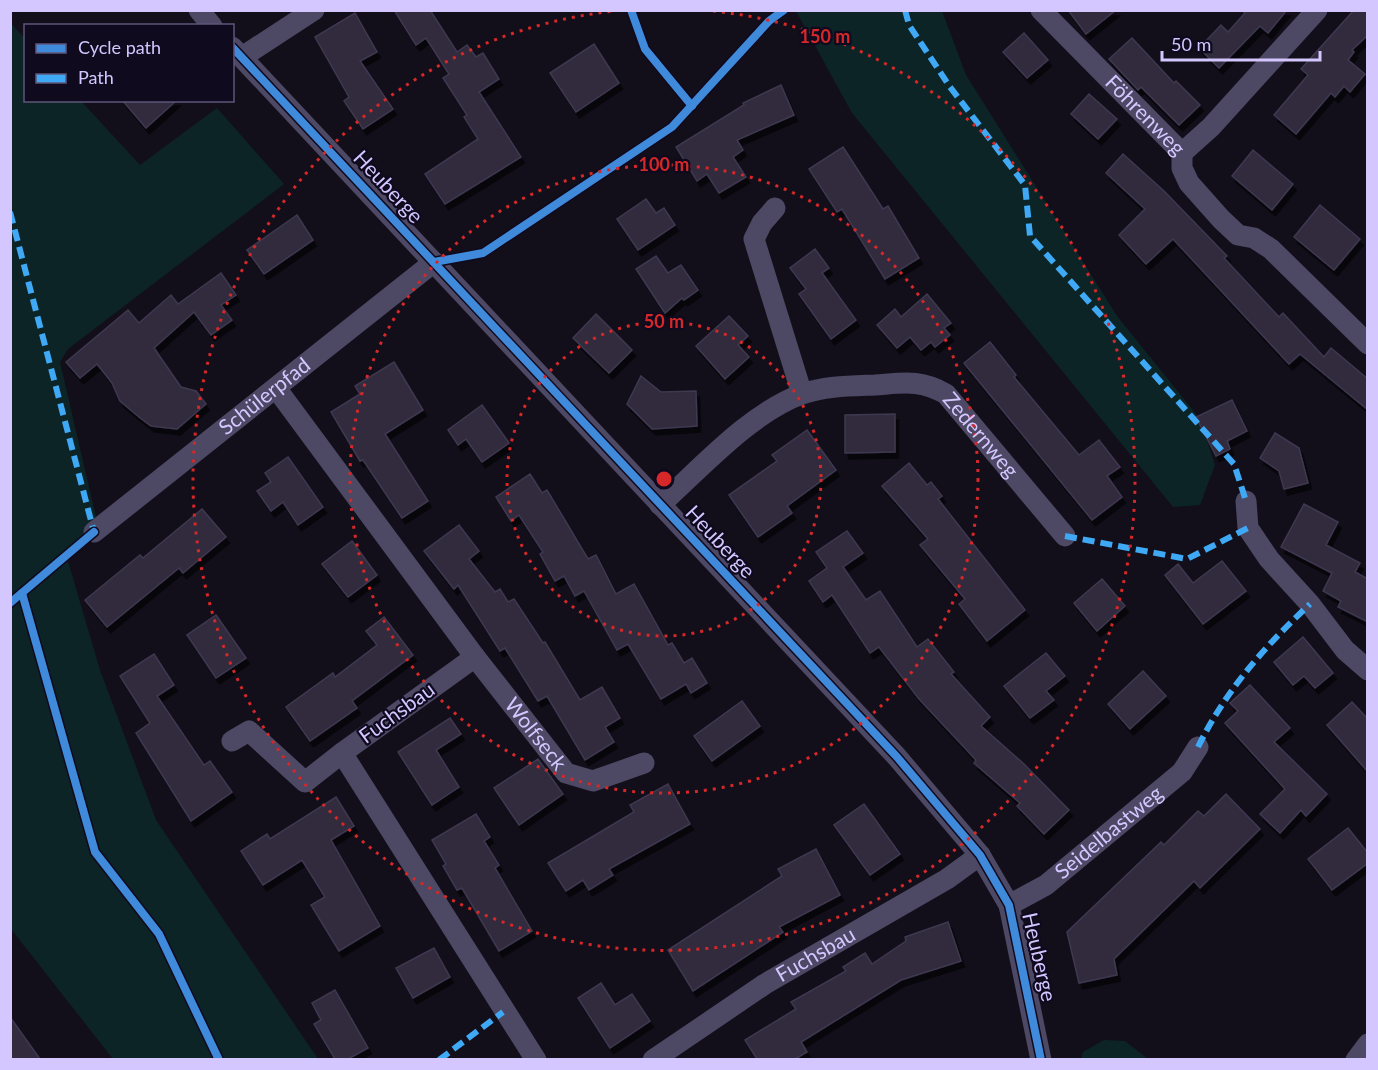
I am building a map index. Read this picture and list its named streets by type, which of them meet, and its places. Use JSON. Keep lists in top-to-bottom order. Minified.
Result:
{"streets":{"street":["Föhrenweg","Heuberge","Schülerpfad","Zedernweg","Fuchsbau","Wolfseck","Seidelbastweg"]},"crossings":[["Heuberge","Schülerpfad"],["Heuberge","Zedernweg"],["Heuberge","Fuchsbau"],["Heuberge","Seidelbastweg"],["Fuchsbau","Wolfseck"]],"legend":["Cycle path","Path"],"scale_bar":"50 m","rings":["150 m","100 m","50 m"]}
